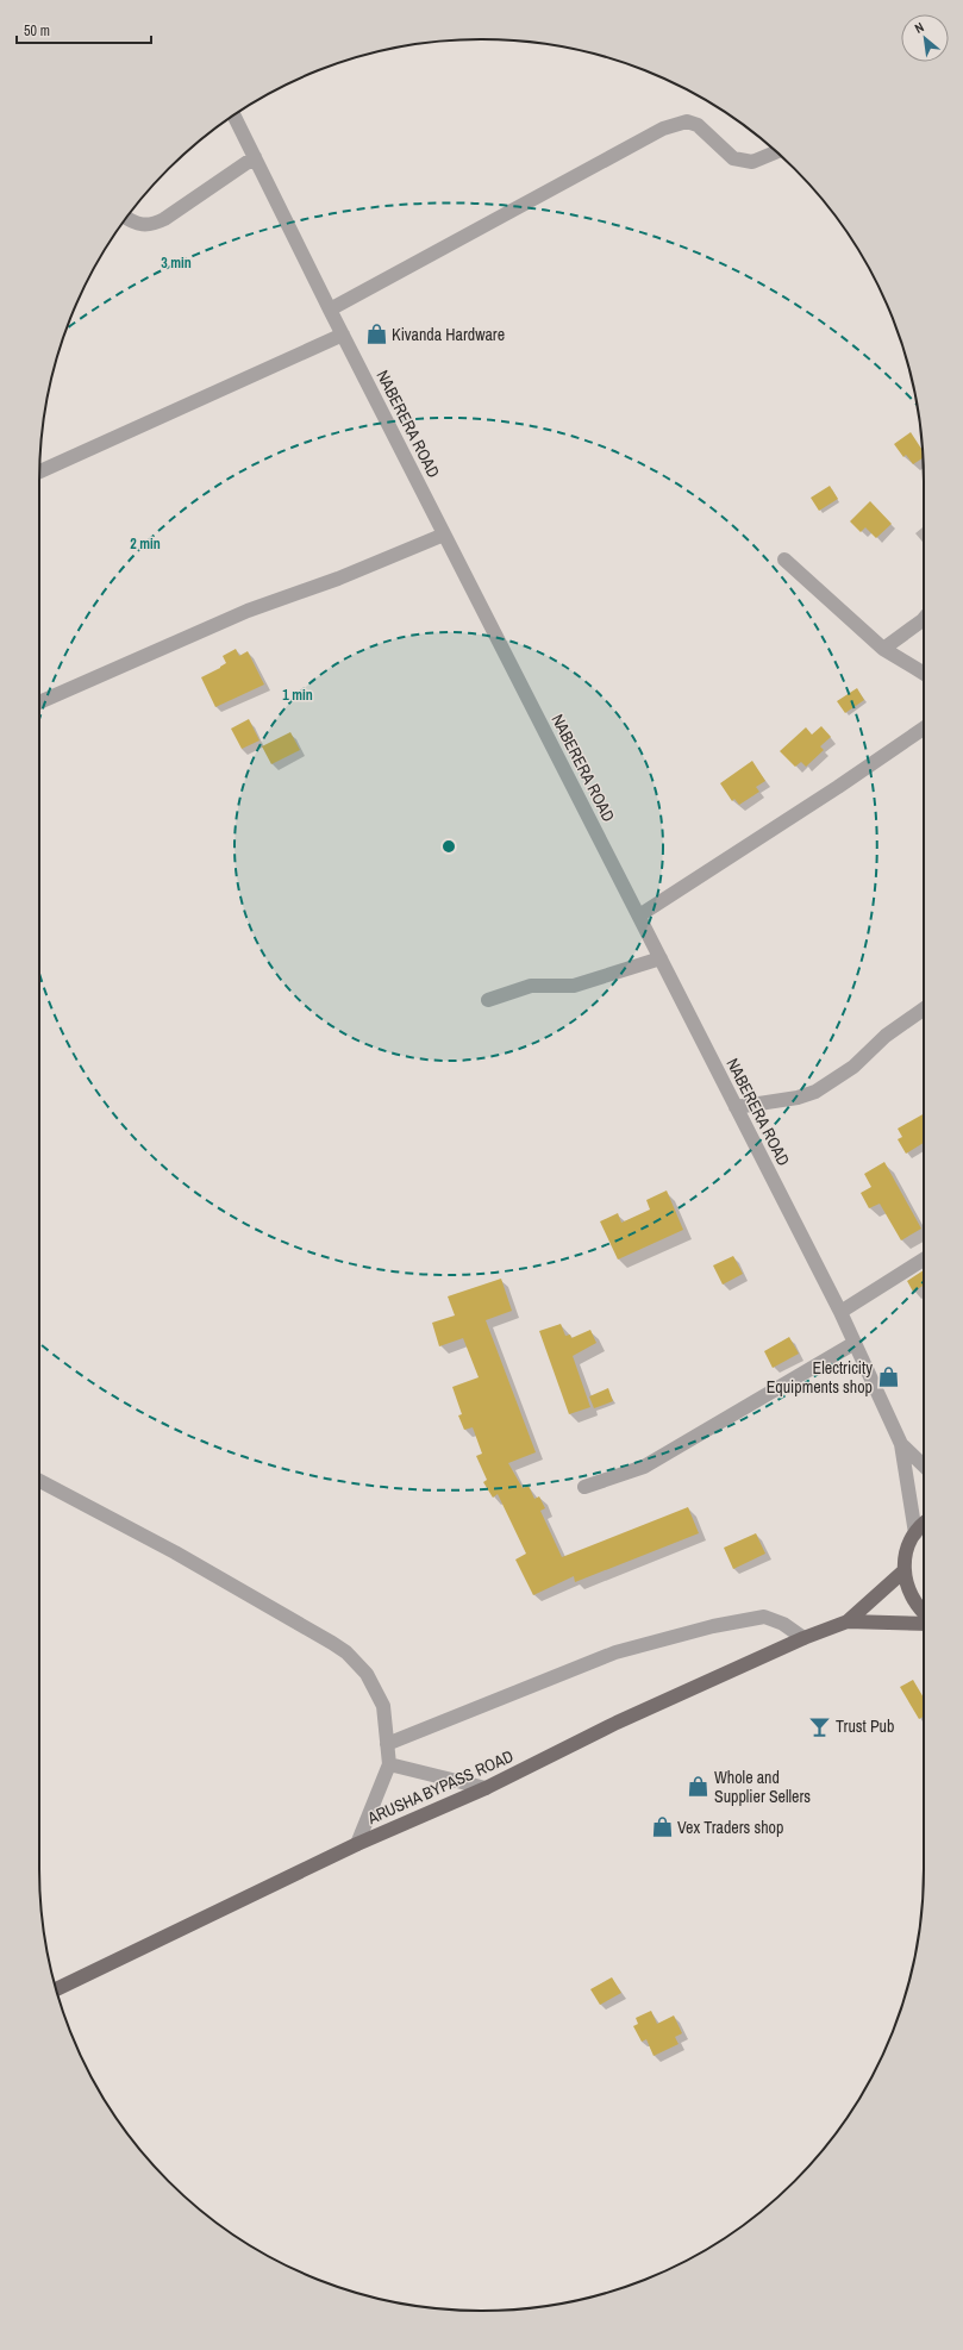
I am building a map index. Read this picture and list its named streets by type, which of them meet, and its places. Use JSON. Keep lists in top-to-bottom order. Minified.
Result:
{"streets":{"main road":["ARUSHA BYPASS ROAD"],"street":["NABERERA ROAD"]},"places":{"shop":["Kivanda Hardware","Electricity Equipments shop","Whole and Supplier Sellers","Vex Traders shop"],"bar":["Trust Pub"]},"scale_bar":"50 m","north":"top left","rings":["3 min","2 min","1 min"]}
